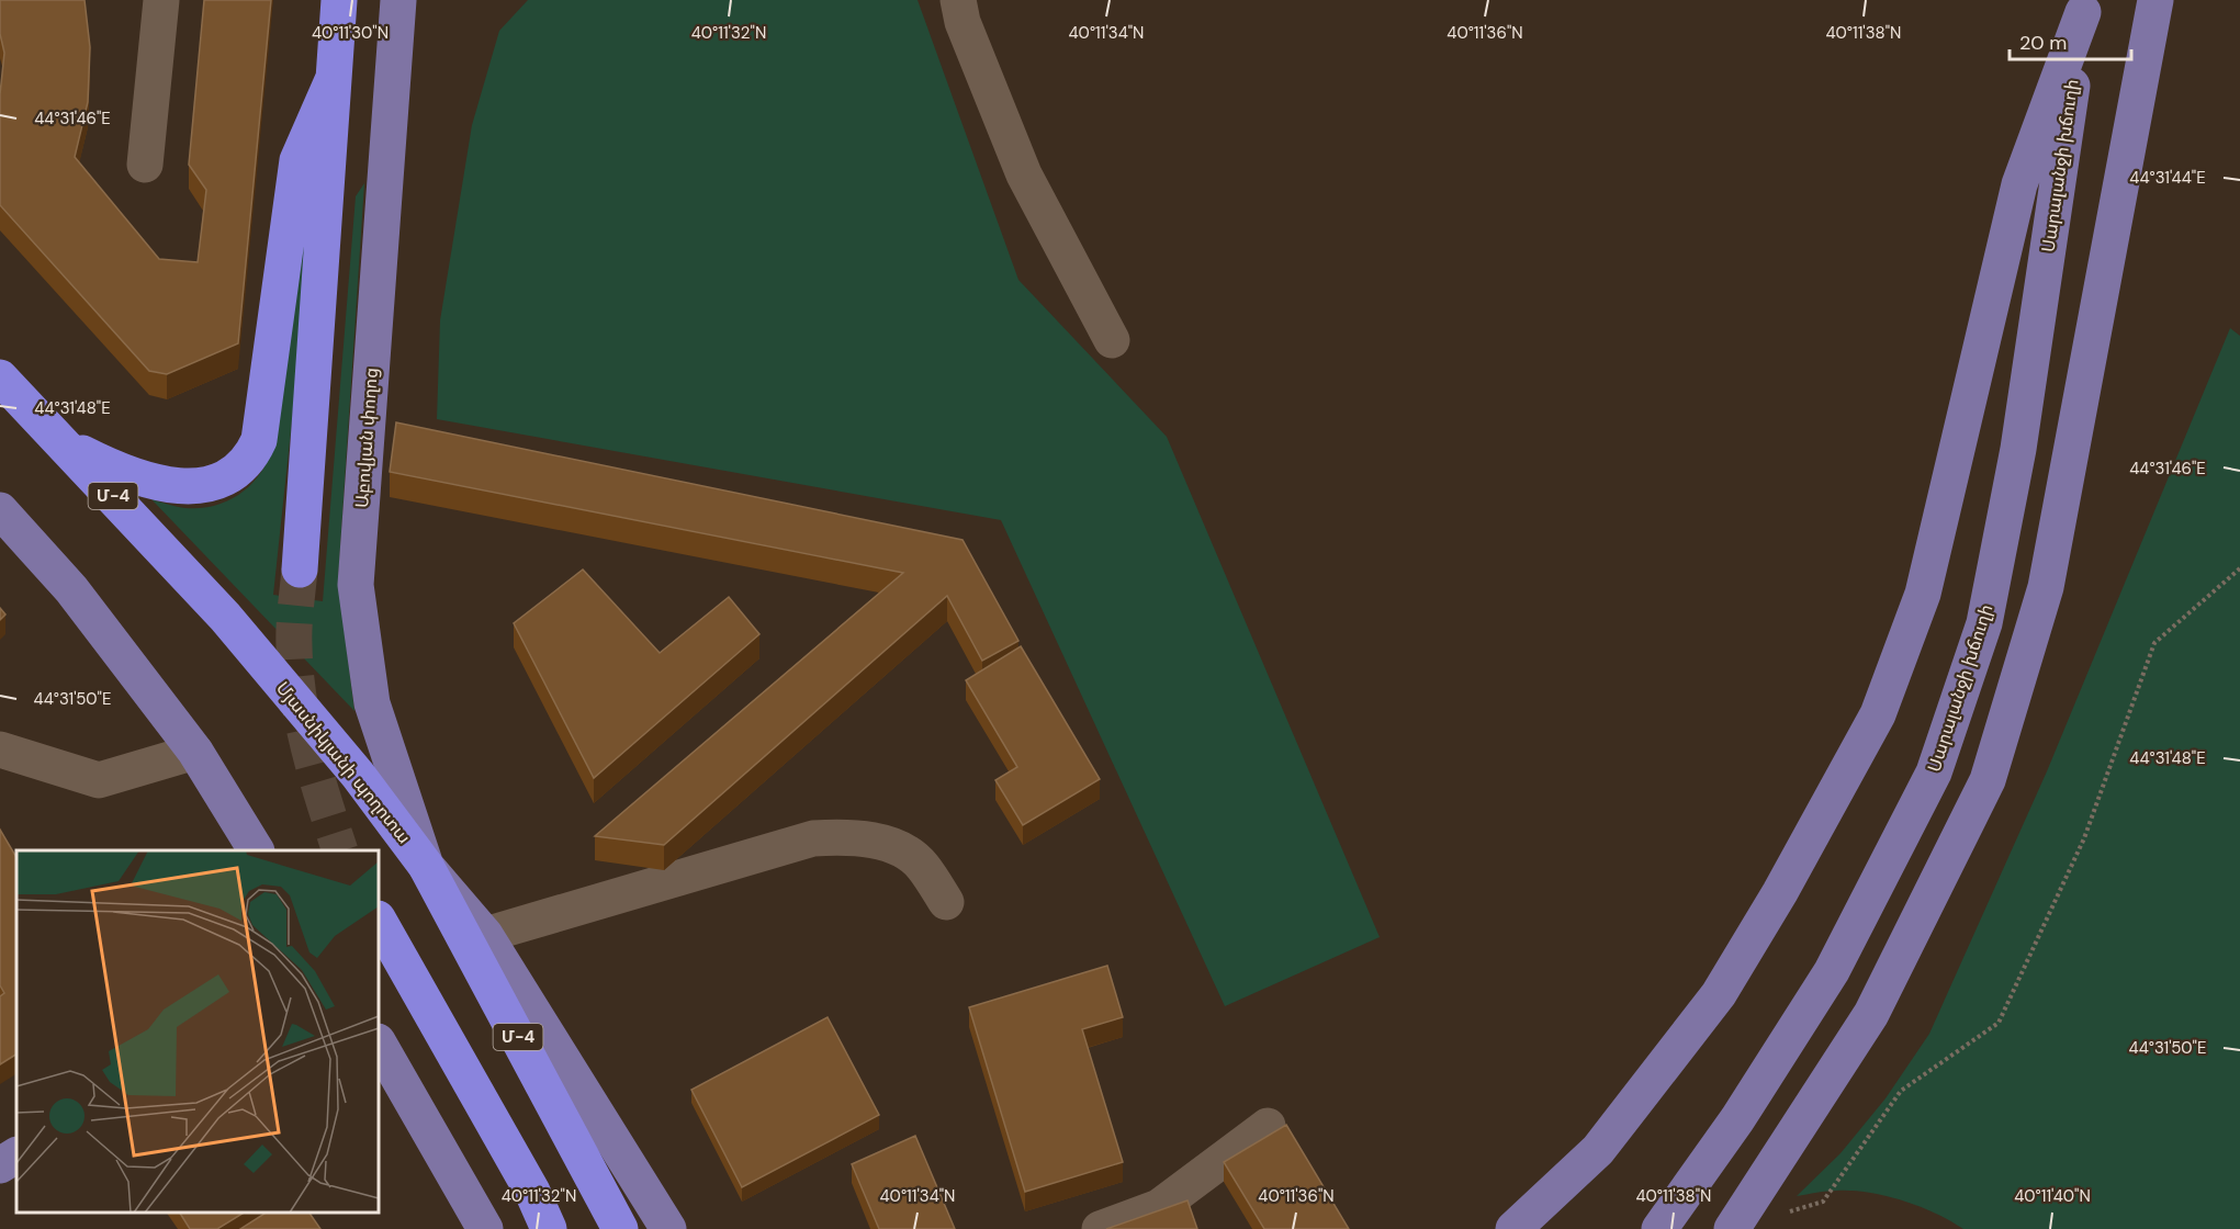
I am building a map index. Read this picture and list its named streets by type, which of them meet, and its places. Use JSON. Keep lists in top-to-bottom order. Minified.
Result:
{"streets":{"highway":["Մ-4","Մյասնիկյանի պողոտա"],"main road":["Սարալանջի խճուղի","Աբովյան փողոց"]},"crossings":[["Աբովյան փողոց","Մյասնիկյանի պողոտա"],["Մ-4","Մյասնիկյանի պողոտա"]],"scale_bar":"20 m","coordinates":["40°11'30\"N","40°11'32\"N","40°11'34\"N","40°11'36\"N","40°11'38\"N","44°31'46\"E","44°31'44\"E","44°31'48\"E","44°31'50\"E","40°11'40\"N"]}
